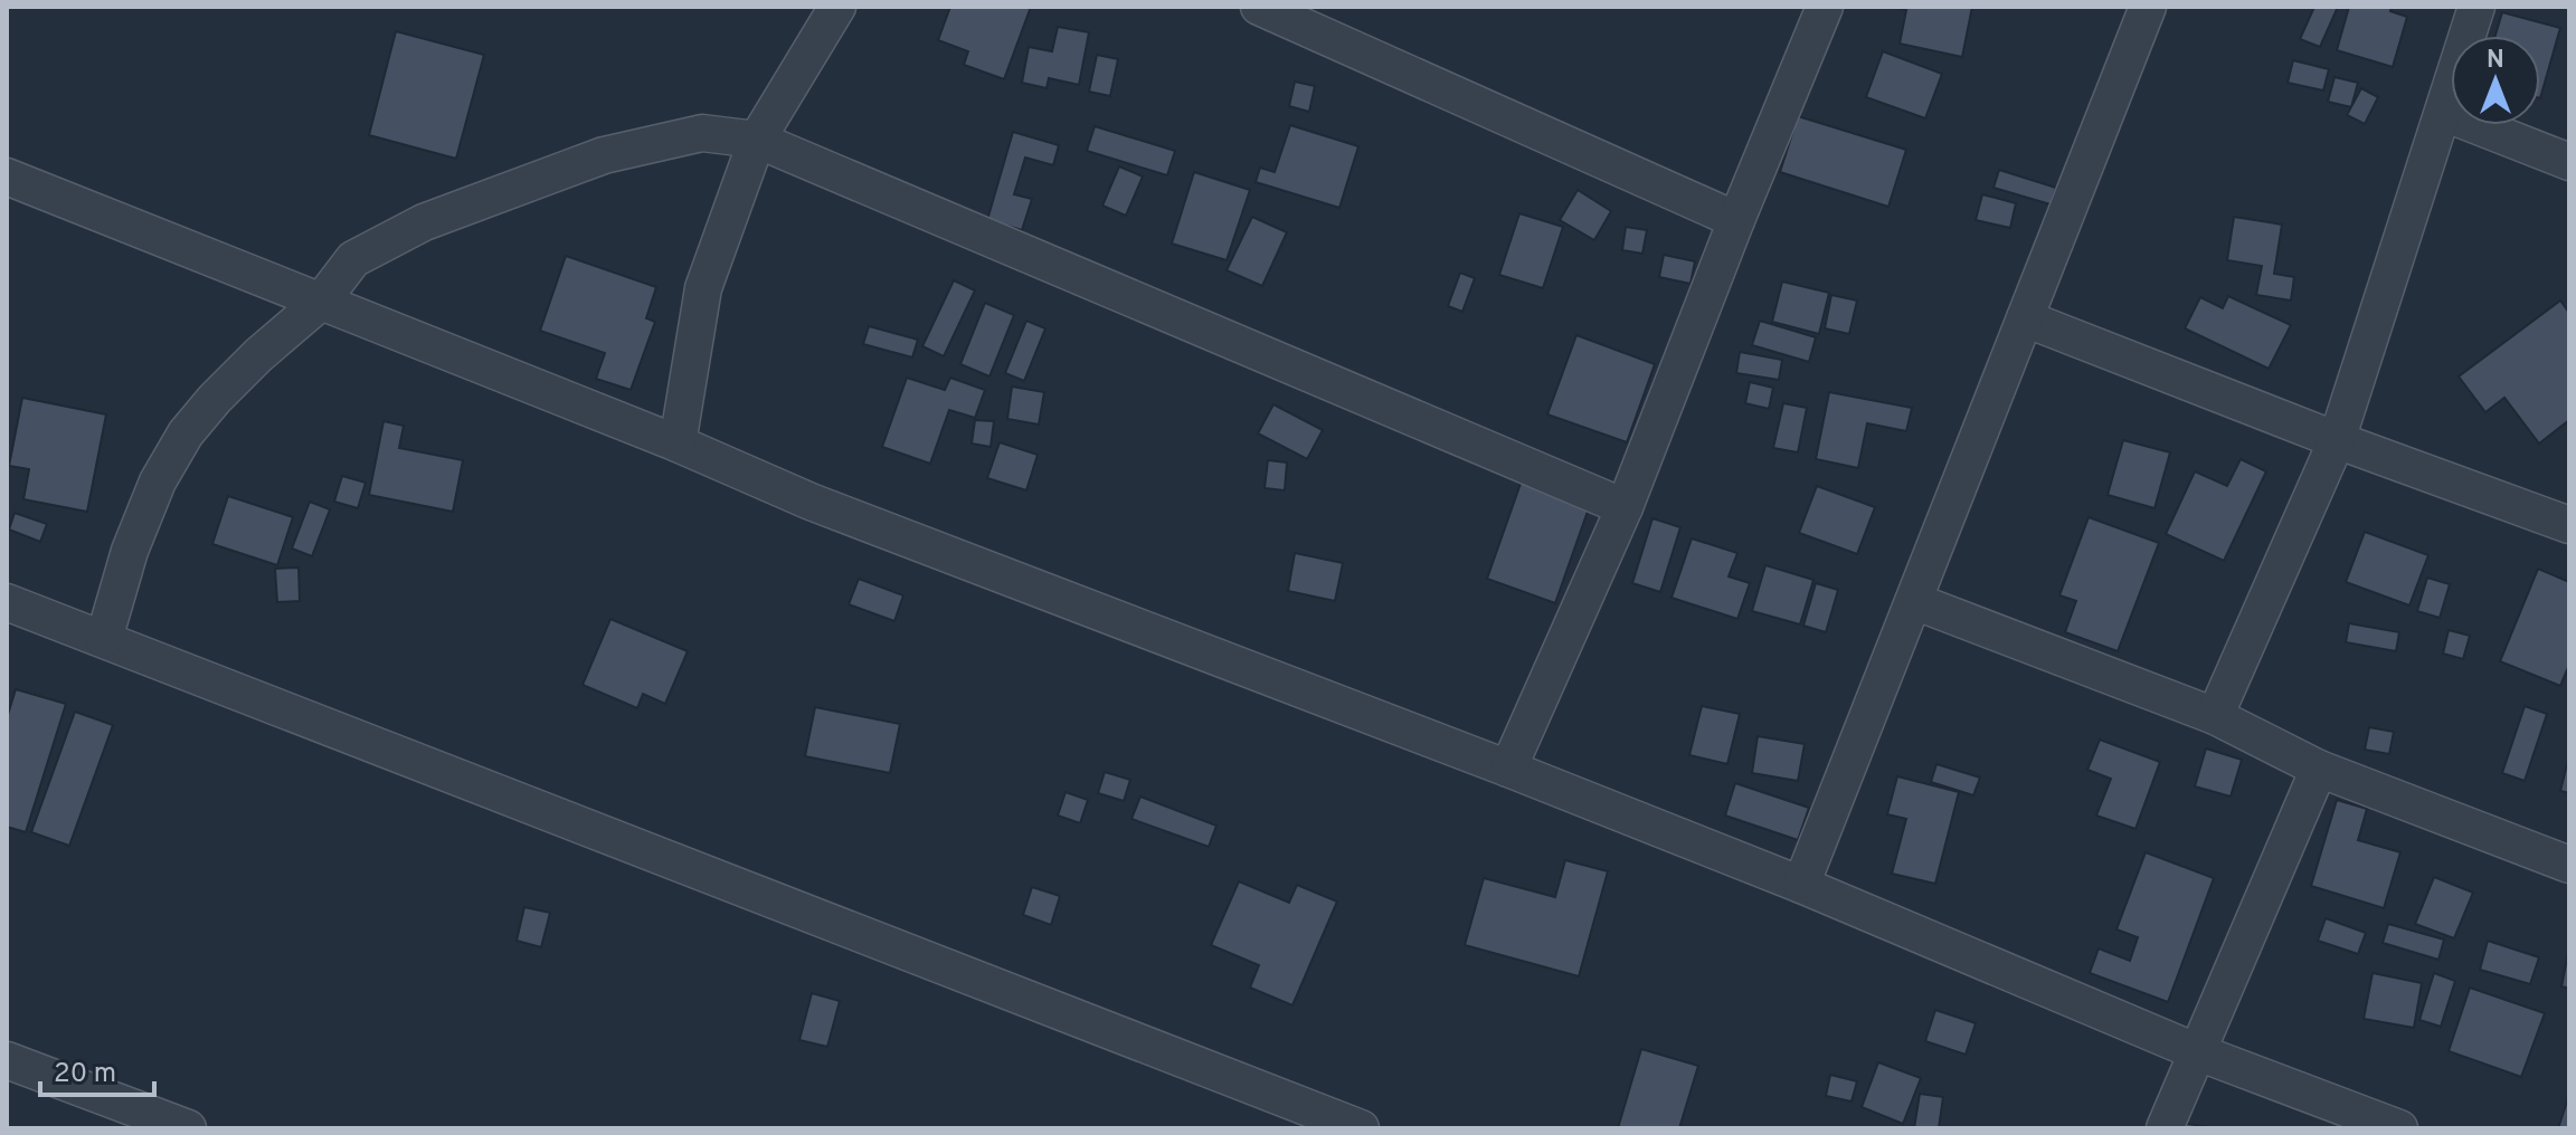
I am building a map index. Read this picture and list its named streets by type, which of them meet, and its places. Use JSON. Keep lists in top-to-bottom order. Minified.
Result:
{"scale_bar":"20 m","north":"top"}
